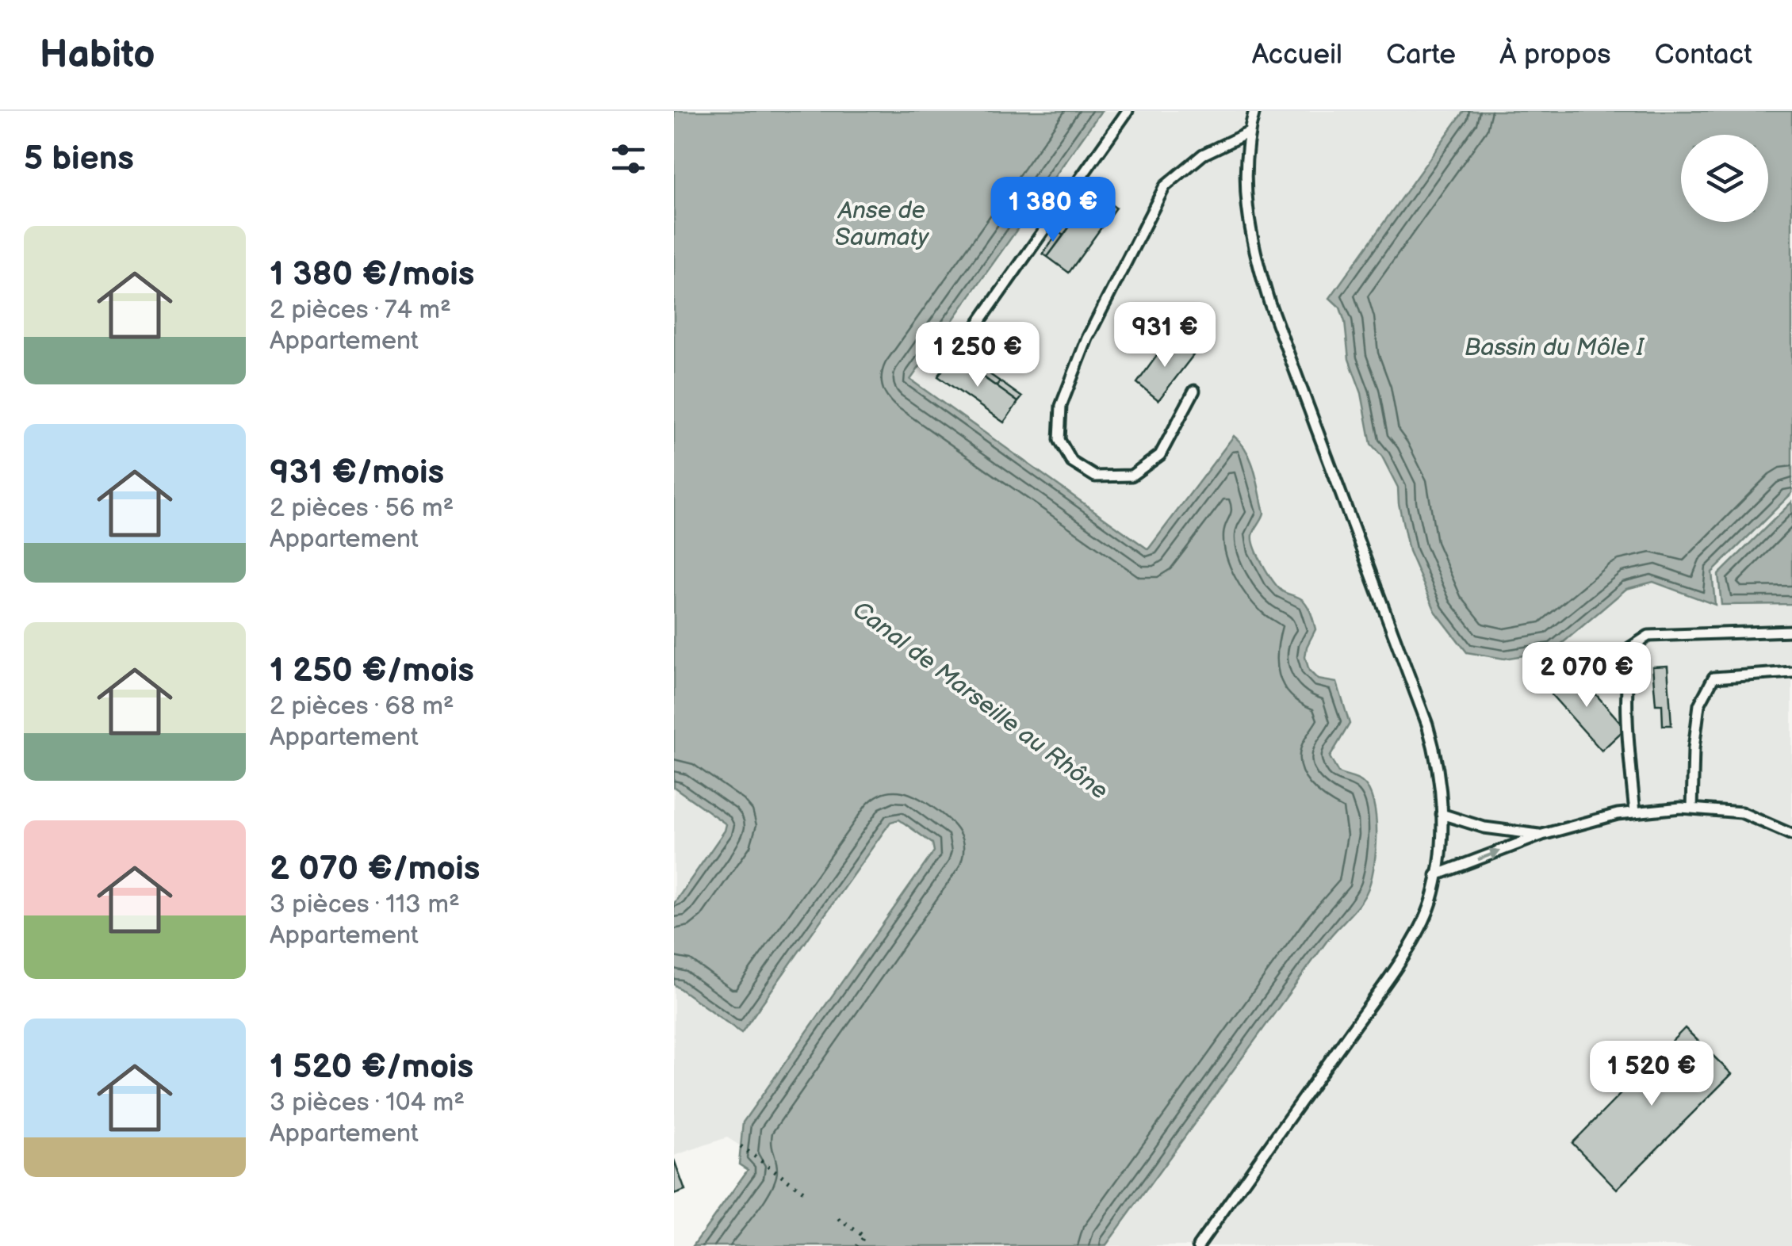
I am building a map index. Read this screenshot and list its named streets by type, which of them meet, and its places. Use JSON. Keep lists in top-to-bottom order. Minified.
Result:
{"water":["Anse de Saumaty","Bassin du Môle I","Canal de Marseille au Rhône"],"page":{"header":"Habito","nav":["Accueil","Carte","À propos","Contact"],"heading":"5 biens","price":["1 380 €","931 €","1 250 €","2 070 €","1 520 €"],"list":[{"name":"1 380 €/mois","note":"2 pièces · 74 m² · Appartement"},{"name":"931 €/mois","note":"2 pièces · 56 m² · Appartement"},{"name":"1 250 €/mois","note":"2 pièces · 68 m² · Appartement"},{"name":"2 070 €/mois","note":"3 pièces · 113 m² · Appartement"},{"name":"1 520 €/mois","note":"3 pièces · 104 m² · Appartement"}]}}
